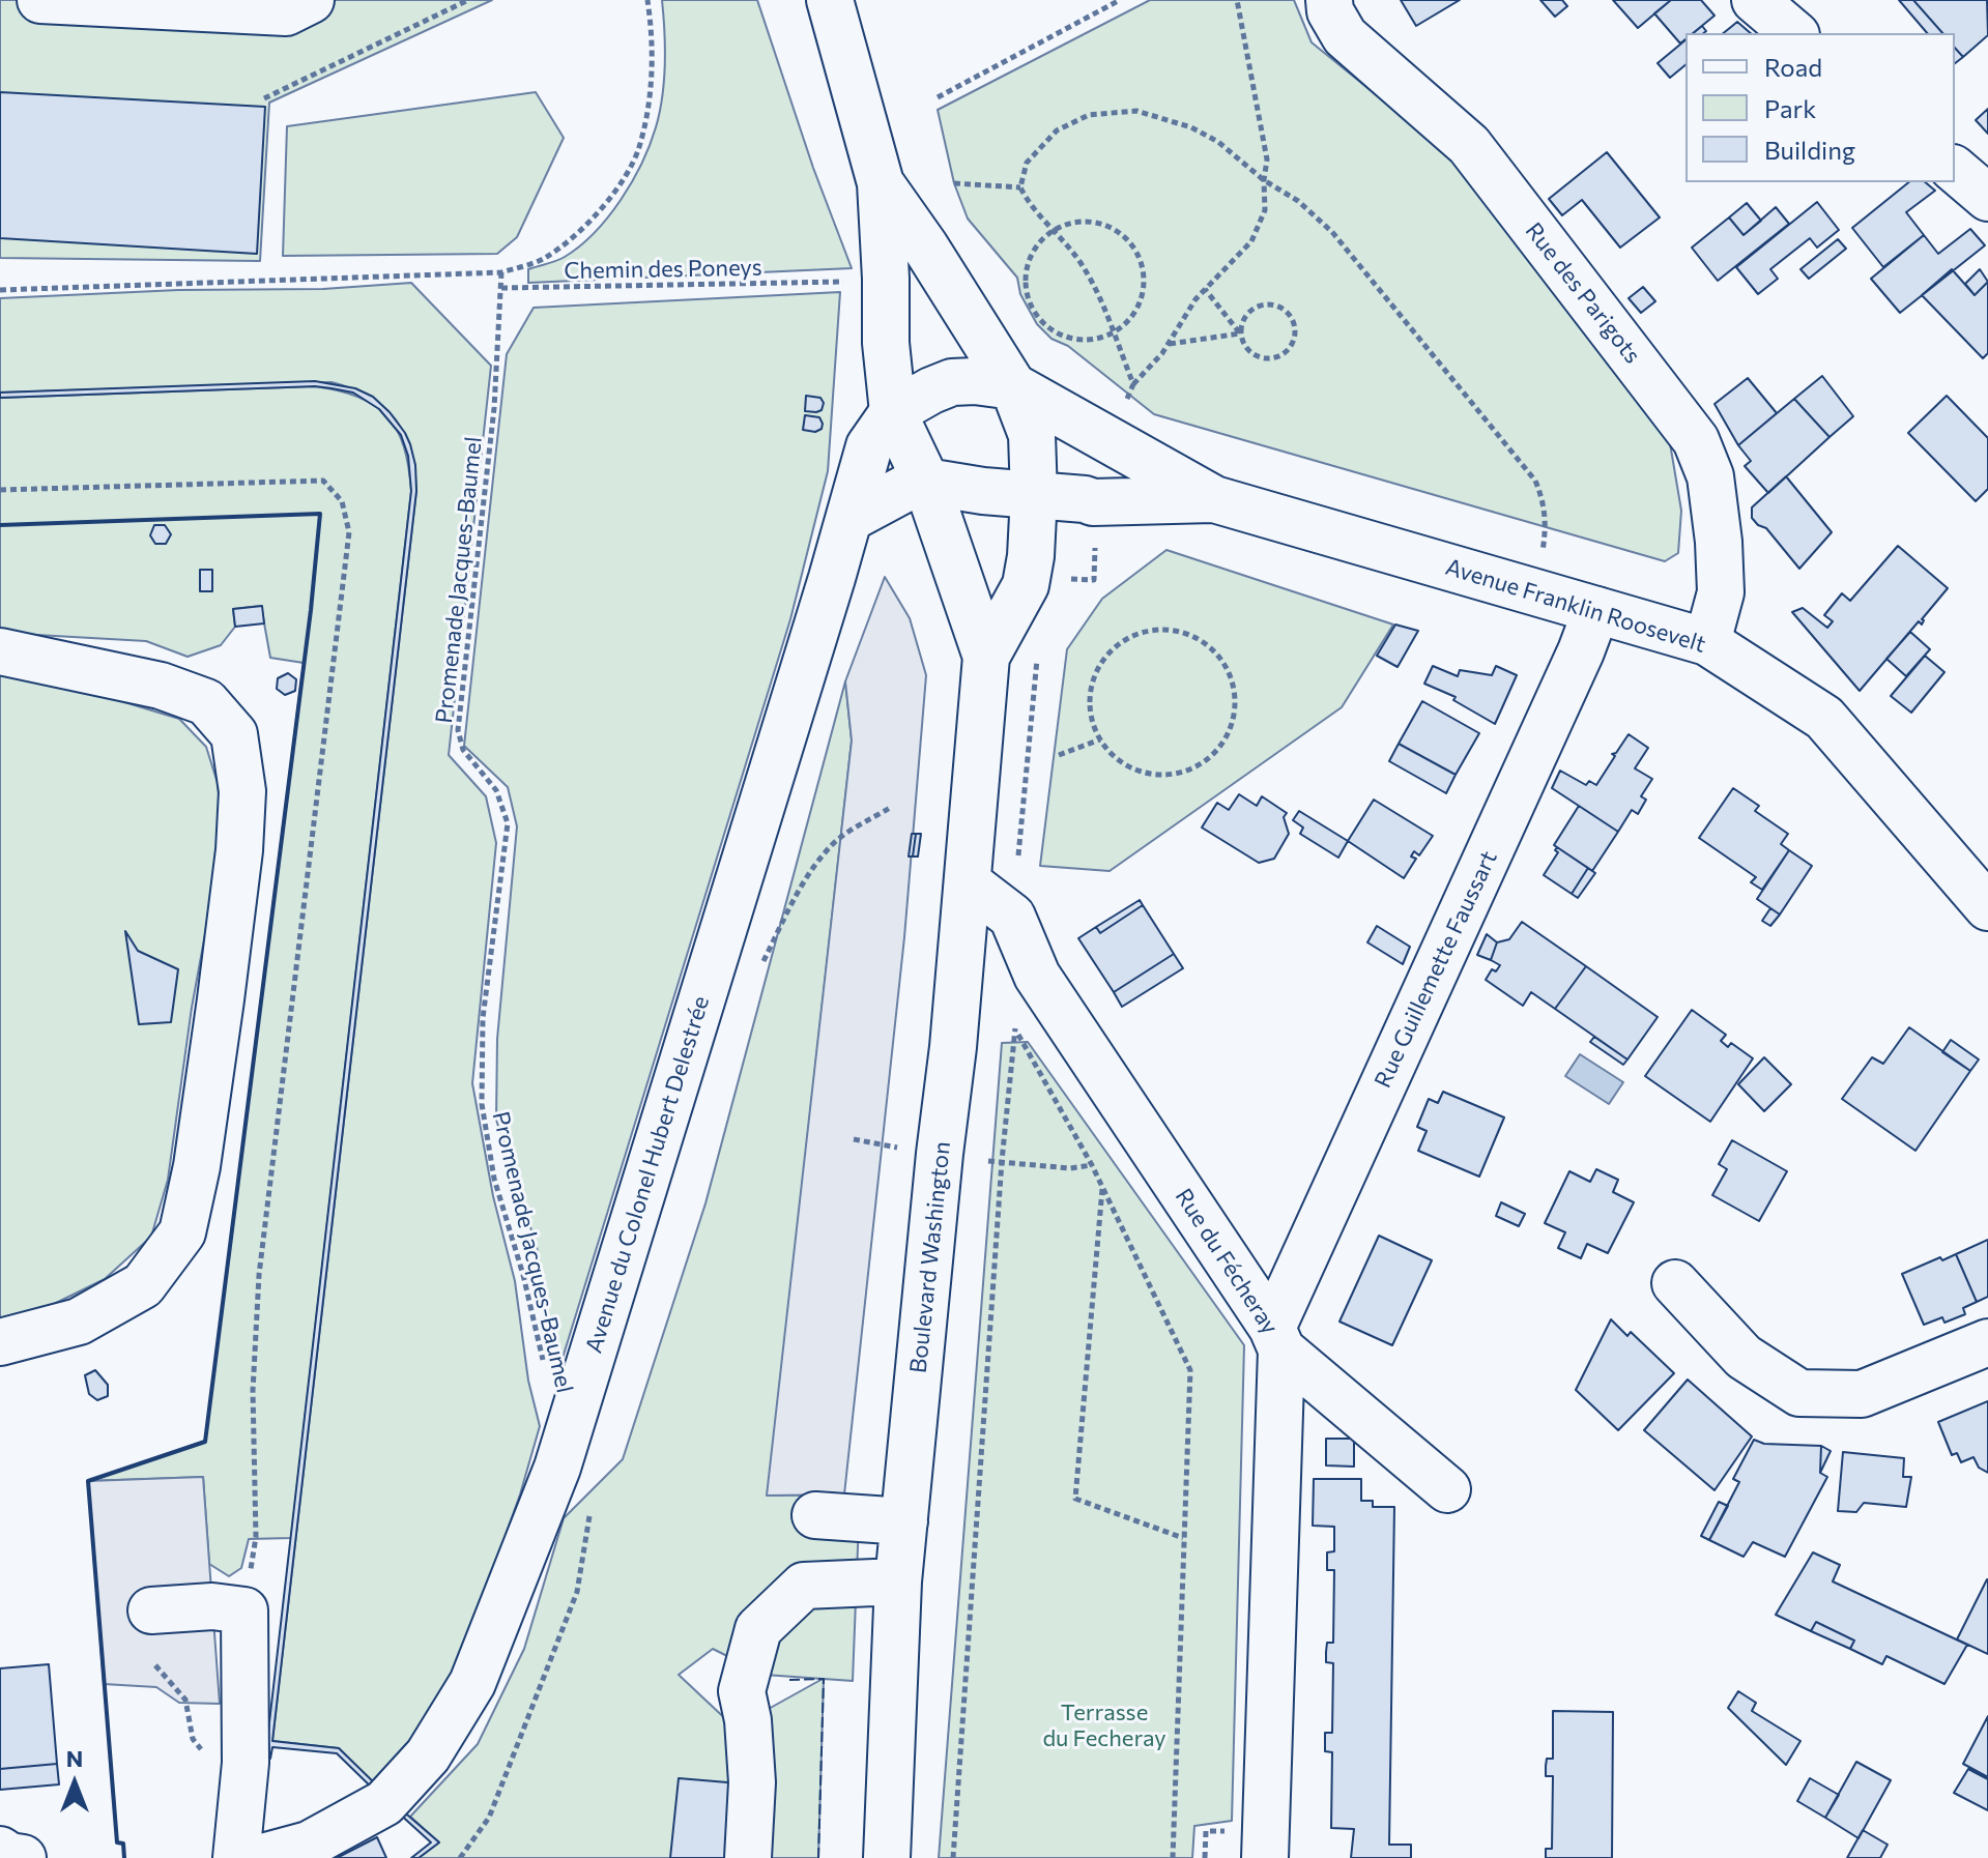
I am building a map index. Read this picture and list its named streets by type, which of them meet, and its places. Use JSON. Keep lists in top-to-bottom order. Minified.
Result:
{"streets":{"street":["Rue des Parigots","Avenue Franklin Roosevelt","Rue Guillemette Faussart","Avenue du Colonel Hubert Delestrée","Boulevard Washington","Rue du Fécheray"],"path":["Chemin des Poneys","Promenade Jacques-Baumel"]},"crossings":[["Chemin des Poneys","Promenade Jacques-Baumel"],["Rue des Parigots","Avenue Franklin Roosevelt"],["Avenue Franklin Roosevelt","Rue Guillemette Faussart"],["Avenue Franklin Roosevelt","Boulevard Washington"],["Rue Guillemette Faussart","Rue du Fécheray"],["Avenue du Colonel Hubert Delestrée","Boulevard Washington"],["Boulevard Washington","Rue du Fécheray"]],"parks":["Terrasse du Fecheray"],"legend":["Road","Park","Building"],"north":"top"}
